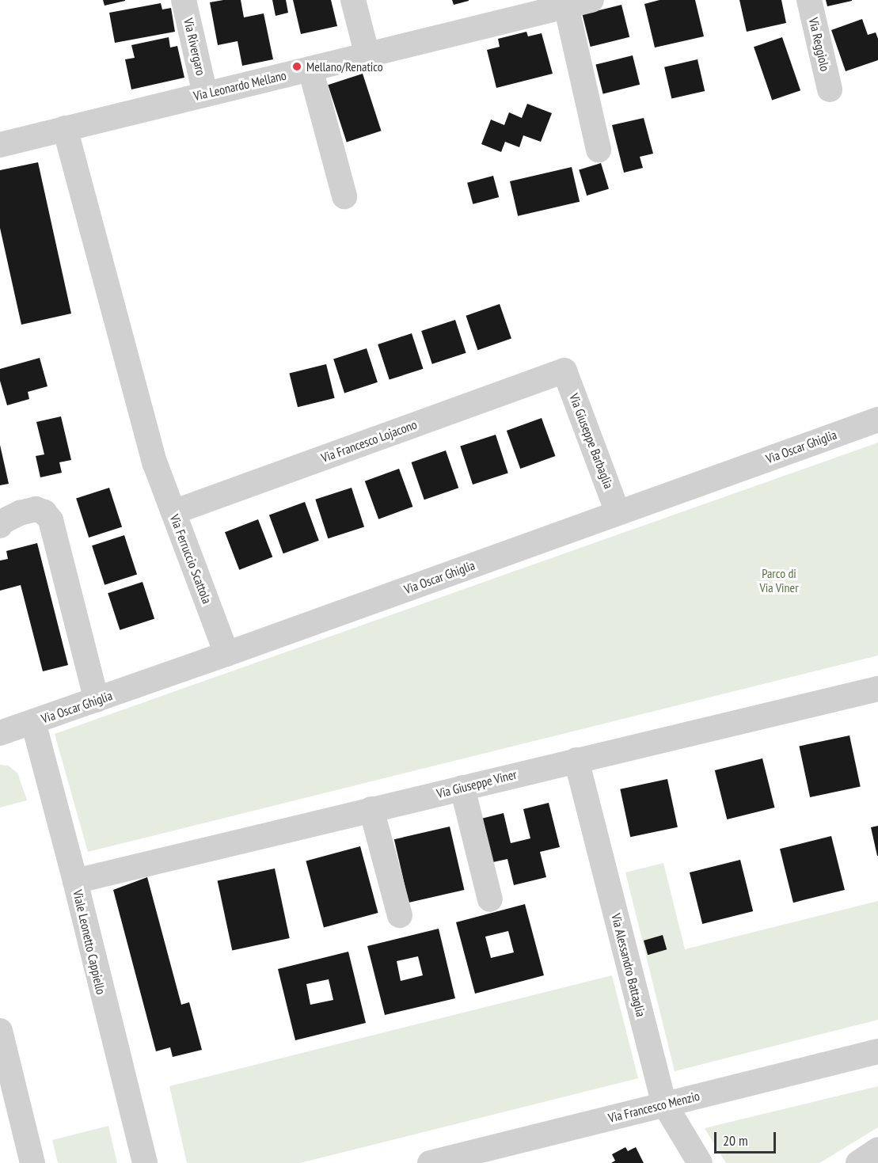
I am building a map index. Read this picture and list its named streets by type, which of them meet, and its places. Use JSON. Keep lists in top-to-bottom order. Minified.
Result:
{"streets":{"street":["Via Reggiolo","Via Rivergaro","Via Leonardo Mellano","Via Francesco Lojacono","Via Giuseppe Barbaglia","Via Oscar Ghiglia","Via Ferruccio Scattola","Via Giuseppe Viner","Viale Leonetto Cappiello","Via Alessandro Battaglia","Via Francesco Menzio"]},"crossings":[["Via Rivergaro","Via Leonardo Mellano"],["Via Leonardo Mellano","Via Ferruccio Scattola"],["Via Francesco Lojacono","Via Giuseppe Barbaglia"],["Via Francesco Lojacono","Via Ferruccio Scattola"],["Via Giuseppe Barbaglia","Via Oscar Ghiglia"],["Via Oscar Ghiglia","Via Ferruccio Scattola"],["Via Oscar Ghiglia","Viale Leonetto Cappiello"],["Via Giuseppe Viner","Viale Leonetto Cappiello"],["Via Giuseppe Viner","Via Alessandro Battaglia"],["Via Alessandro Battaglia","Via Francesco Menzio"]],"parks":["Parco di Via Viner"],"places":["Mellano/Renatico"],"scale_bar":"20 m"}
